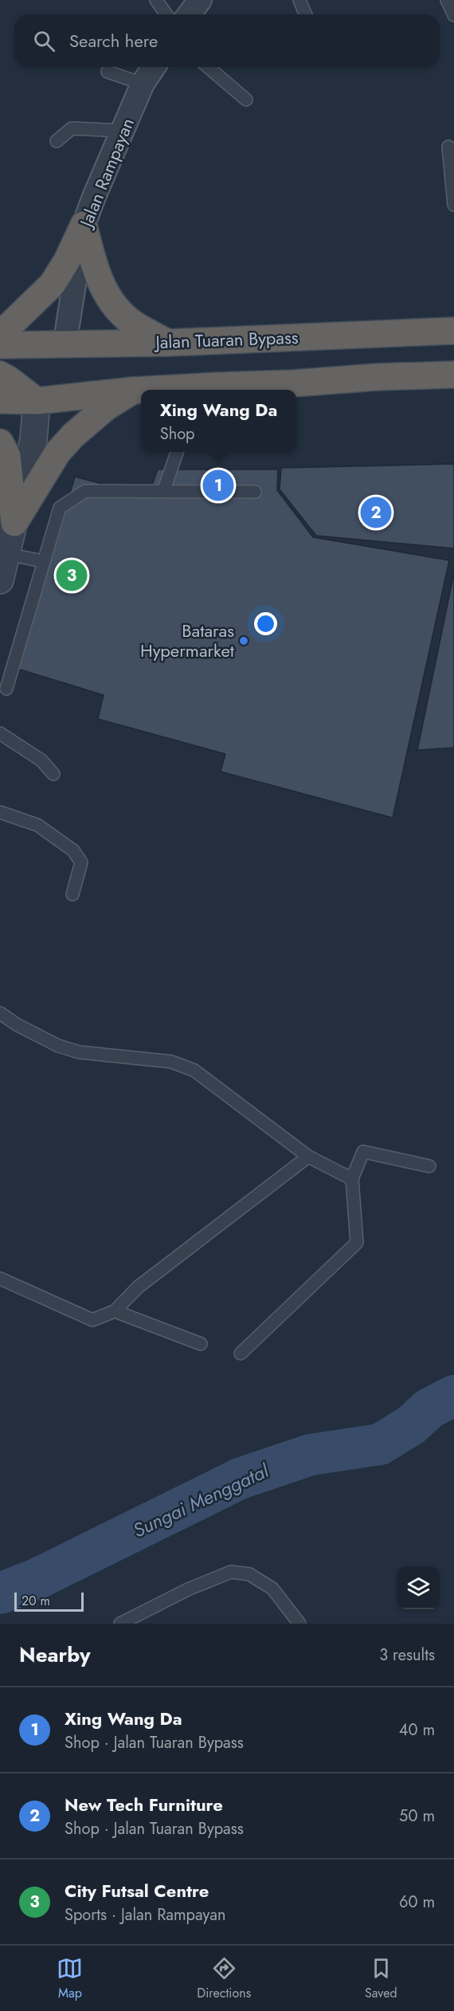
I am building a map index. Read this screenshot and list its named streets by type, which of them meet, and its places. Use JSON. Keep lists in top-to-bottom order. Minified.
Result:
{"streets":{"highway":["Jalan Tuaran Bypass"],"street":["Jalan Rampayan"]},"crossings":[["Jalan Rampayan","Jalan Tuaran Bypass"]],"water":["Sungai Menggatal"],"places":["Bataras Hypermarket"],"scale_bar":"20 m","page":{"search":"Search here","popup":["Xing Wang Da","Shop"],"pins":["1","2","3"],"scale":"20 m","heading":["Nearby","3 results"],"list":[{"mark":"1","name":"Xing Wang Da","note":"Shop · Jalan Tuaran Bypass","value":"40 m"},{"mark":"2","name":"New Tech Furniture","note":"Shop · Jalan Tuaran Bypass","value":"50 m"},{"mark":"3","name":"City Futsal Centre","note":"Sports · Jalan Rampayan","value":"60 m"}],"nav":["Map","Directions","Saved"]}}
